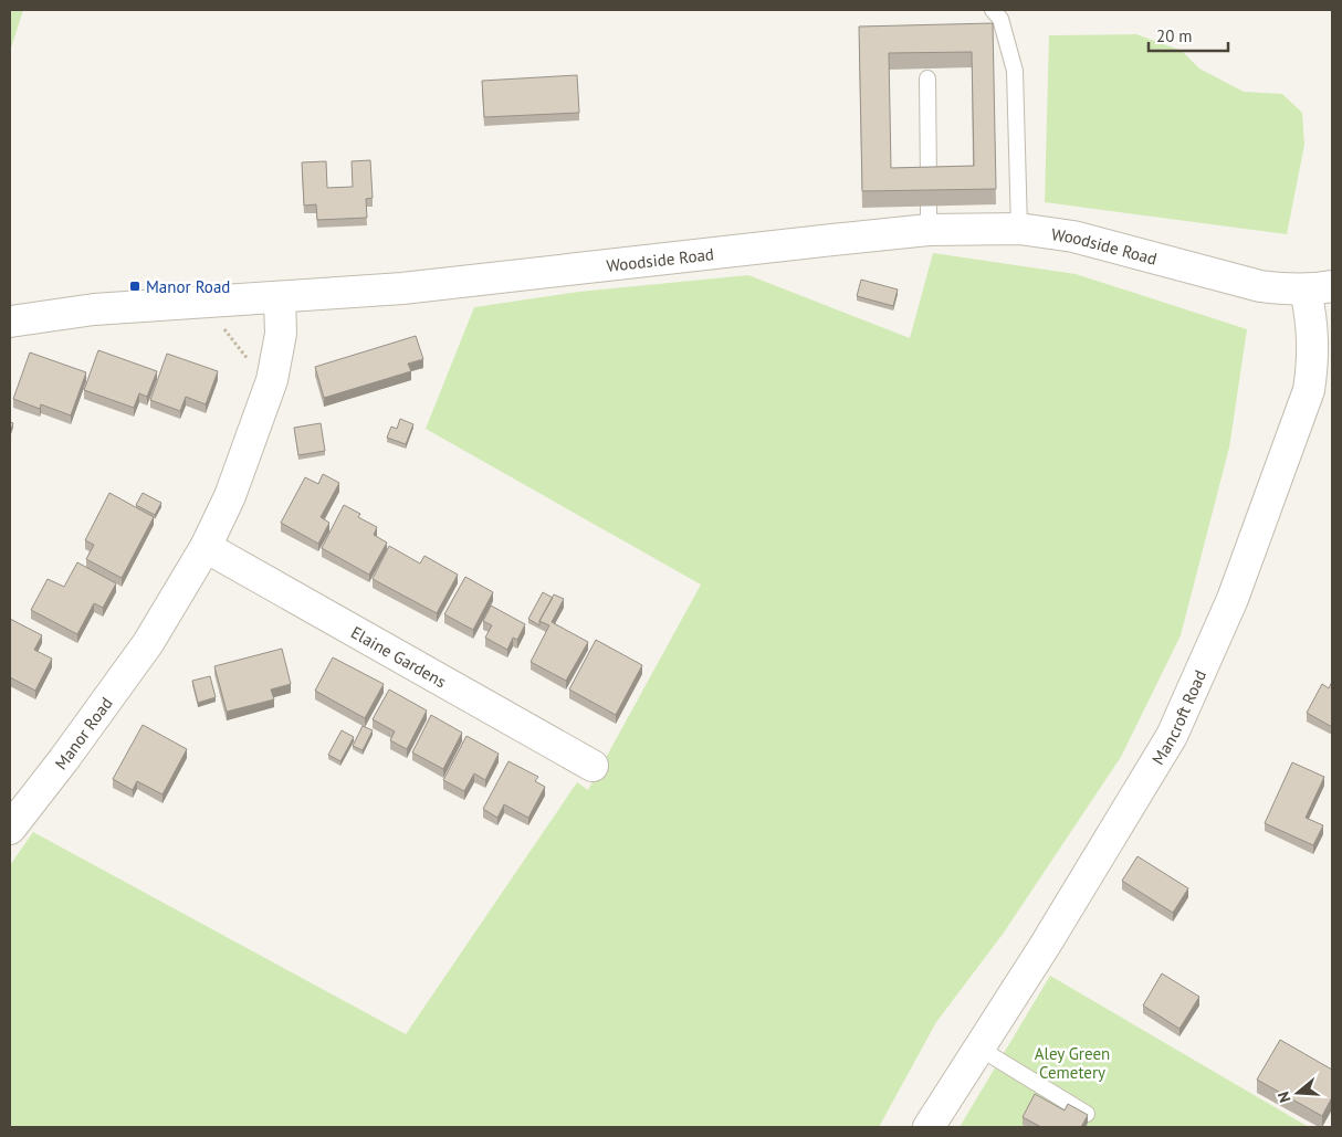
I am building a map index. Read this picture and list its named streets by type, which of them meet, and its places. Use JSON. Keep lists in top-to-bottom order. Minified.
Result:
{"streets":{"street":["Woodside Road","Elaine Gardens","Mancroft Road","Manor Road"]},"crossings":[["Woodside Road","Mancroft Road"],["Woodside Road","Manor Road"],["Elaine Gardens","Manor Road"]],"parks":["Aley Green Cemetery"],"places":{"transit":["Manor Road"]},"scale_bar":"20 m","north":"left"}
